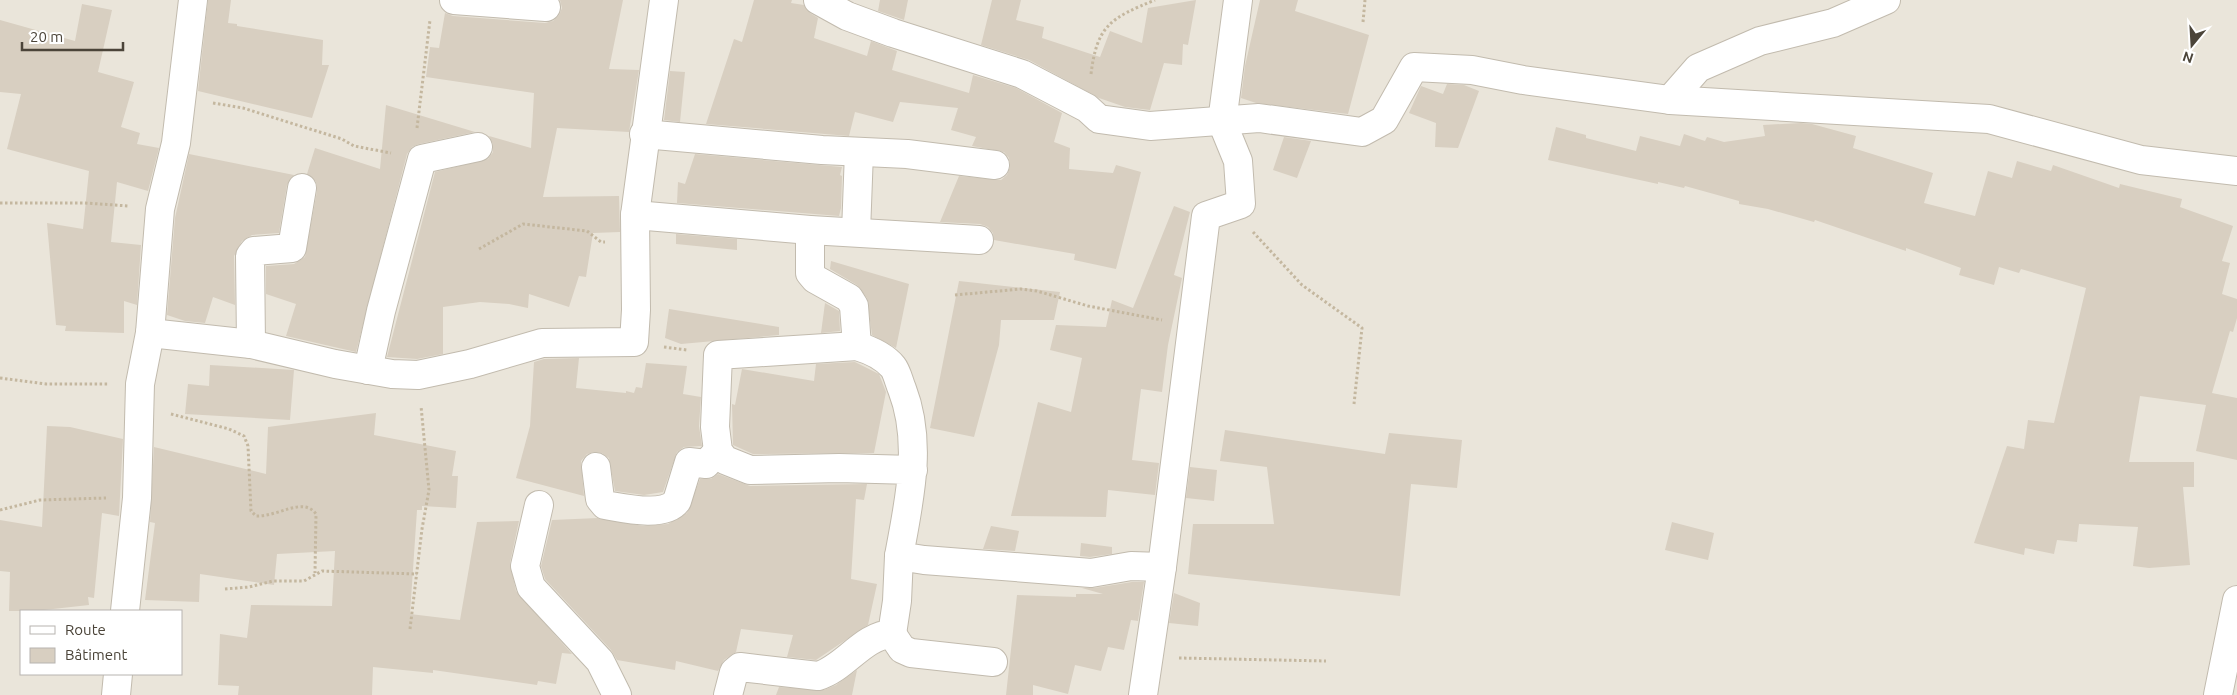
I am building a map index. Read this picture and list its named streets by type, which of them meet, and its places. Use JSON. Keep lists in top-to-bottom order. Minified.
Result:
{"legend":["Route","Bâtiment"],"scale_bar":"20 m","north":"bottom"}
